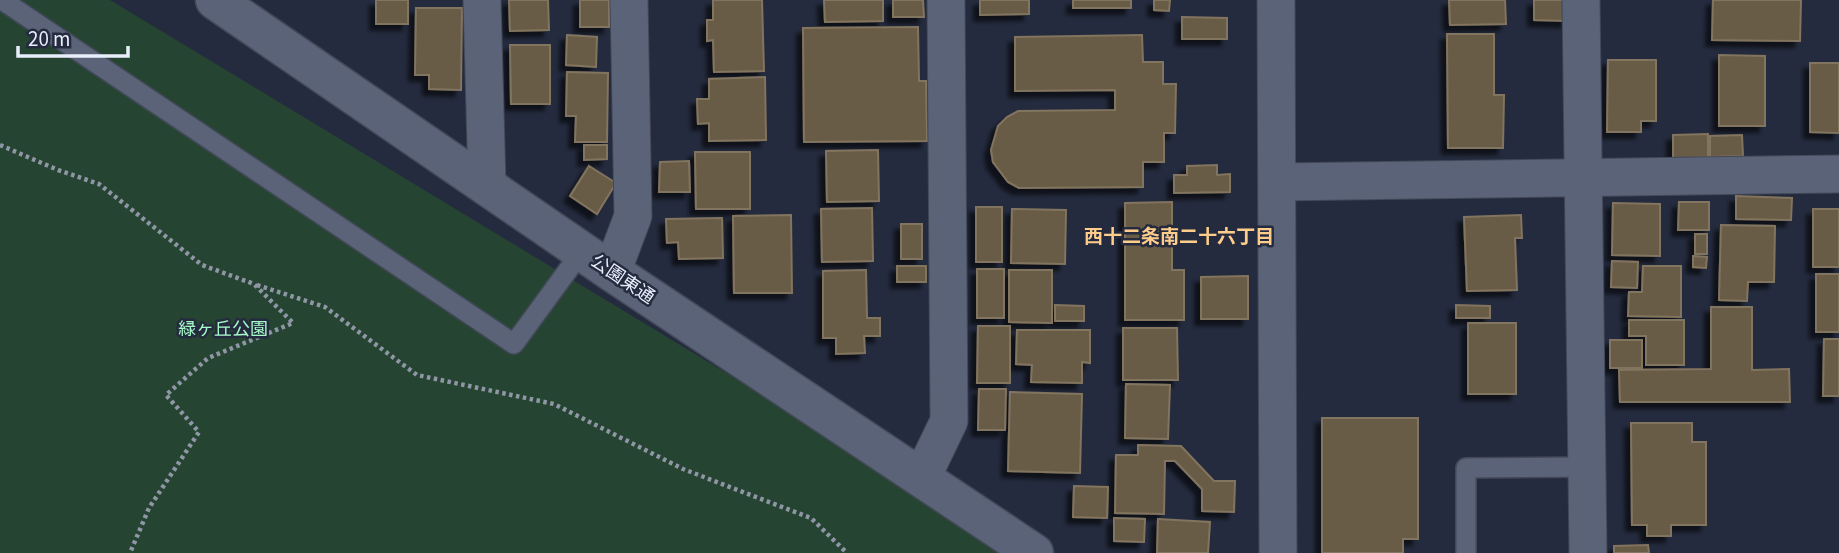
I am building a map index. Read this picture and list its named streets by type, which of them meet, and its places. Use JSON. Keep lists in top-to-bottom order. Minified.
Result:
{"streets":{"street":["公園東通"]},"districts":["西十二条南二十六丁目"],"parks":["緑ヶ丘公園"],"scale_bar":"20 m"}
